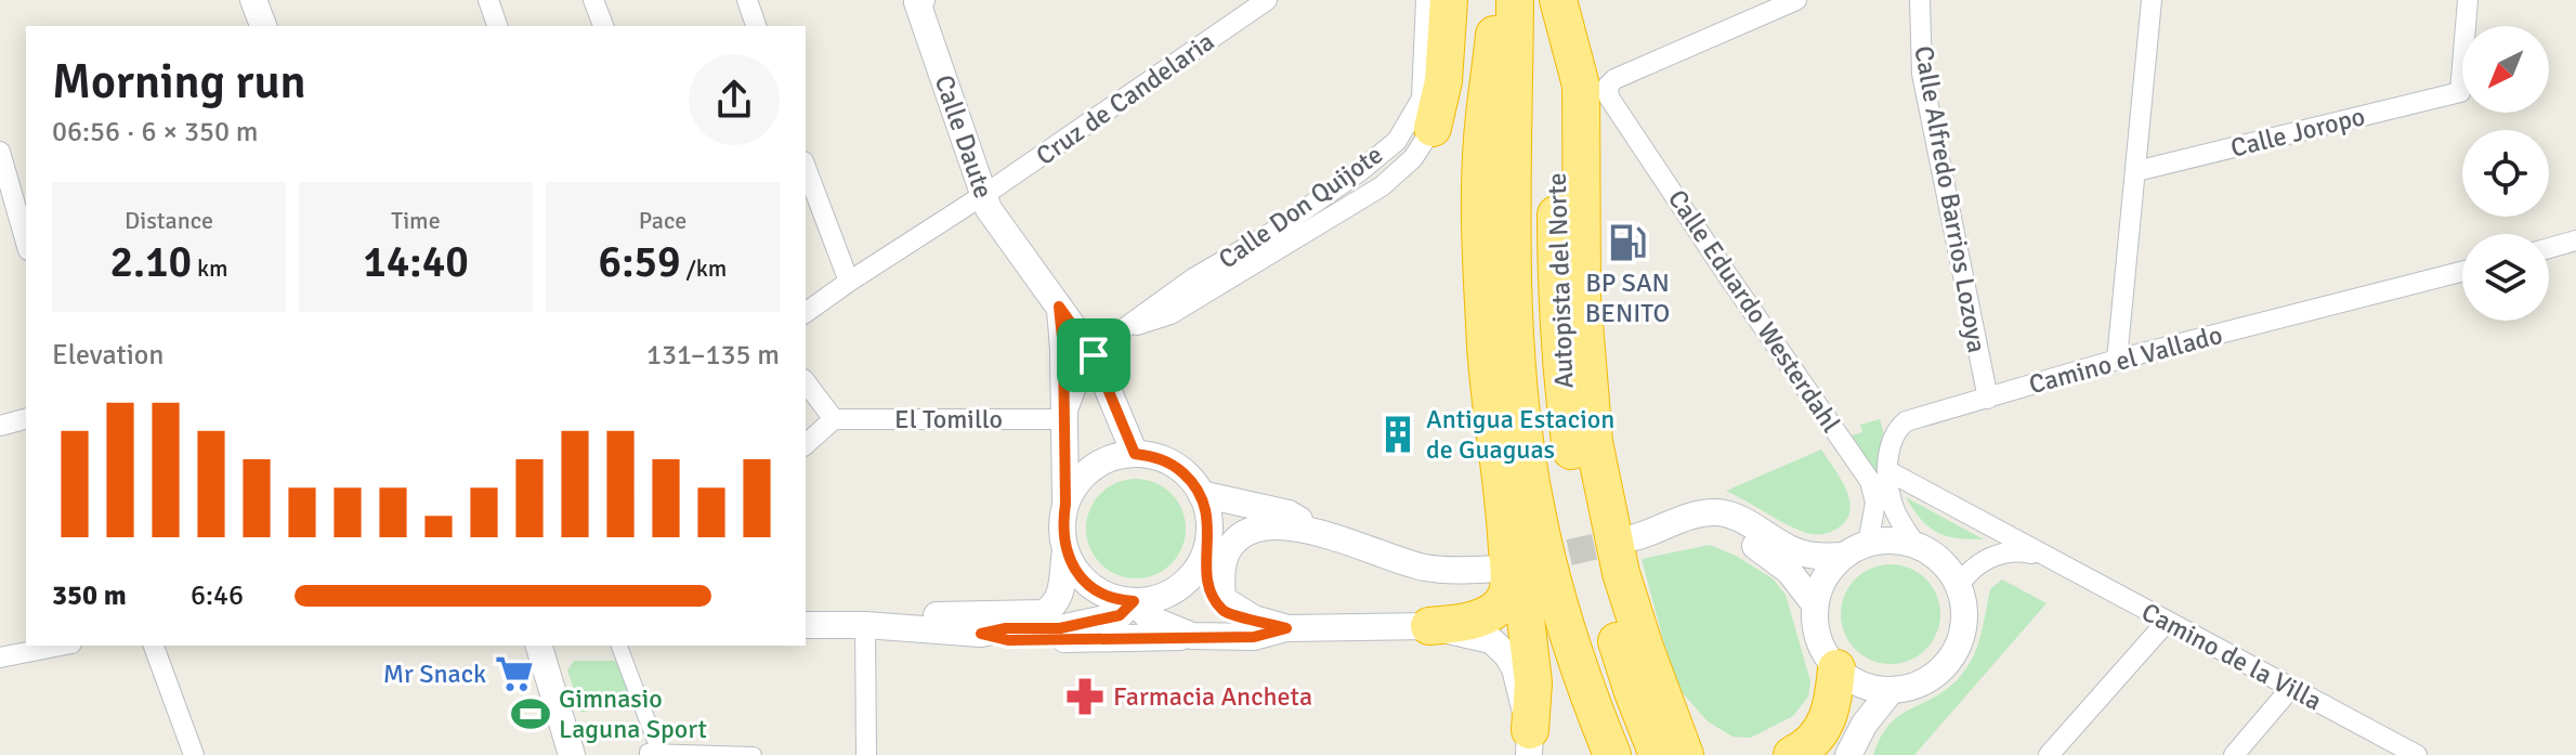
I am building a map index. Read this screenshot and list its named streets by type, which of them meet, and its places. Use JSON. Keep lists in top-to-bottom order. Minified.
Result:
{"streets":{"highway":["Autopista del Norte"],"street":["Cruz de Candelaria","Calle Joropo","Calle Daute","Calle Alfredo Barrios Lozoya","Calle Don Quijote","Calle Eduardo Westerdahl","Camino el Vallado","El Tomillo","Camino de la Villa"]},"crossings":[["Cruz de Candelaria","Calle Daute"],["Calle Daute","Calle Don Quijote"],["Calle Alfredo Barrios Lozoya","Camino el Vallado"],["Calle Don Quijote","El Tomillo"],["Calle Eduardo Westerdahl","Camino el Vallado"],["Calle Eduardo Westerdahl","Camino de la Villa"],["Camino el Vallado","Camino de la Villa"]],"places":{"fuel station":["BP SAN BENITO"],"building":["Antigua Estacion de Guaguas"],"supermarket":["Mr Snack"],"pharmacy":["Farmacia Ancheta"],"sports":["Gimnasio Laguna Sport"]},"north":"bottom left","page":{"heading":["Morning run","06:56 · 6 × 350 m"],"stats":[["Distance","2.10 km"],["Time","14:40"],["Pace","6:59 /km"]],"chart":["Elevation","131–135 m"],"list":[{"name":"350 m","note":"6:46"}]}}
